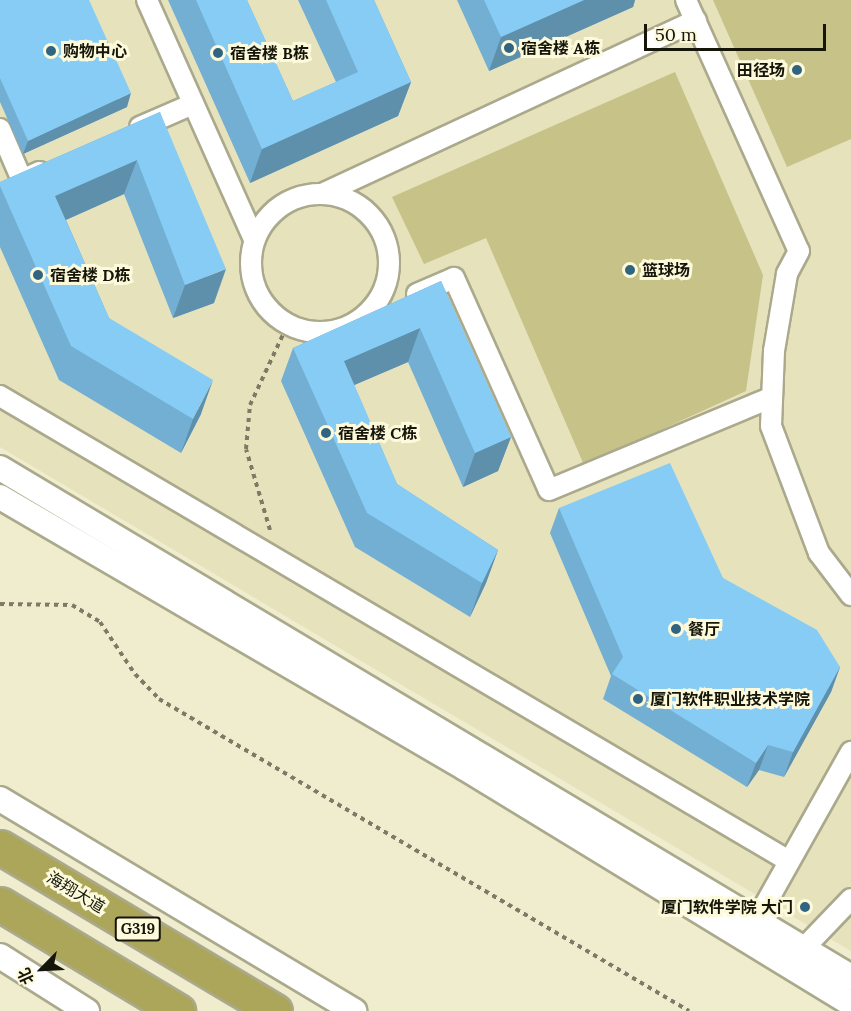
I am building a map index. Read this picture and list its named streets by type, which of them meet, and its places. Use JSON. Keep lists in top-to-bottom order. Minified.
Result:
{"streets":{"highway":["海翔大道","G319"]},"places":["宿舍楼 A栋","购物中心","宿舍楼 B栋","田径场","篮球场","宿舍楼 D栋","宿舍楼 C栋","餐厅","厦门软件职业技术学院","厦门软件学院 大门"],"scale_bar":"50 m","north":"bottom left"}
